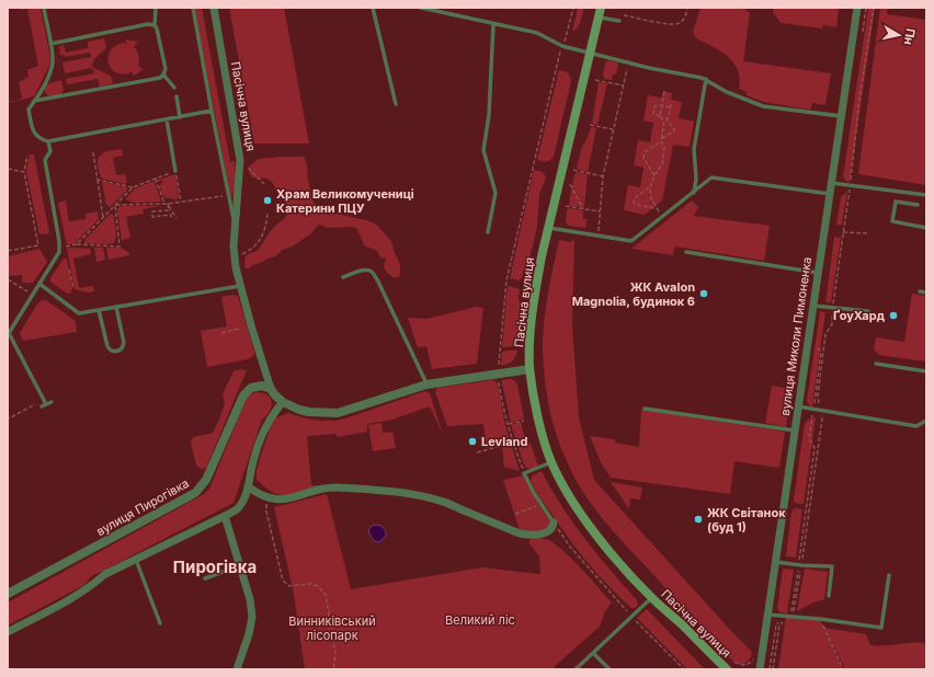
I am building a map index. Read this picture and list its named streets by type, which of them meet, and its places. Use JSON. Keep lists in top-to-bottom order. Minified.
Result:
{"streets":{"main road":["Пасічна вулиця"],"street":["вулиця Миколи Пимоненка","вулиця Пирогівка"]},"crossings":[["Пасічна вулиця","вулиця Пирогівка"]],"districts":["Пирогівка"],"parks":["Великий ліс","Винниківський лісопарк"],"places":["Храм Великомучениці Катерини ПЦУ","ЖК Avalon Magnolia, будинок 6","ҐоуХард","Levland","ЖК Світанок (буд 1)"],"north":"right"}
